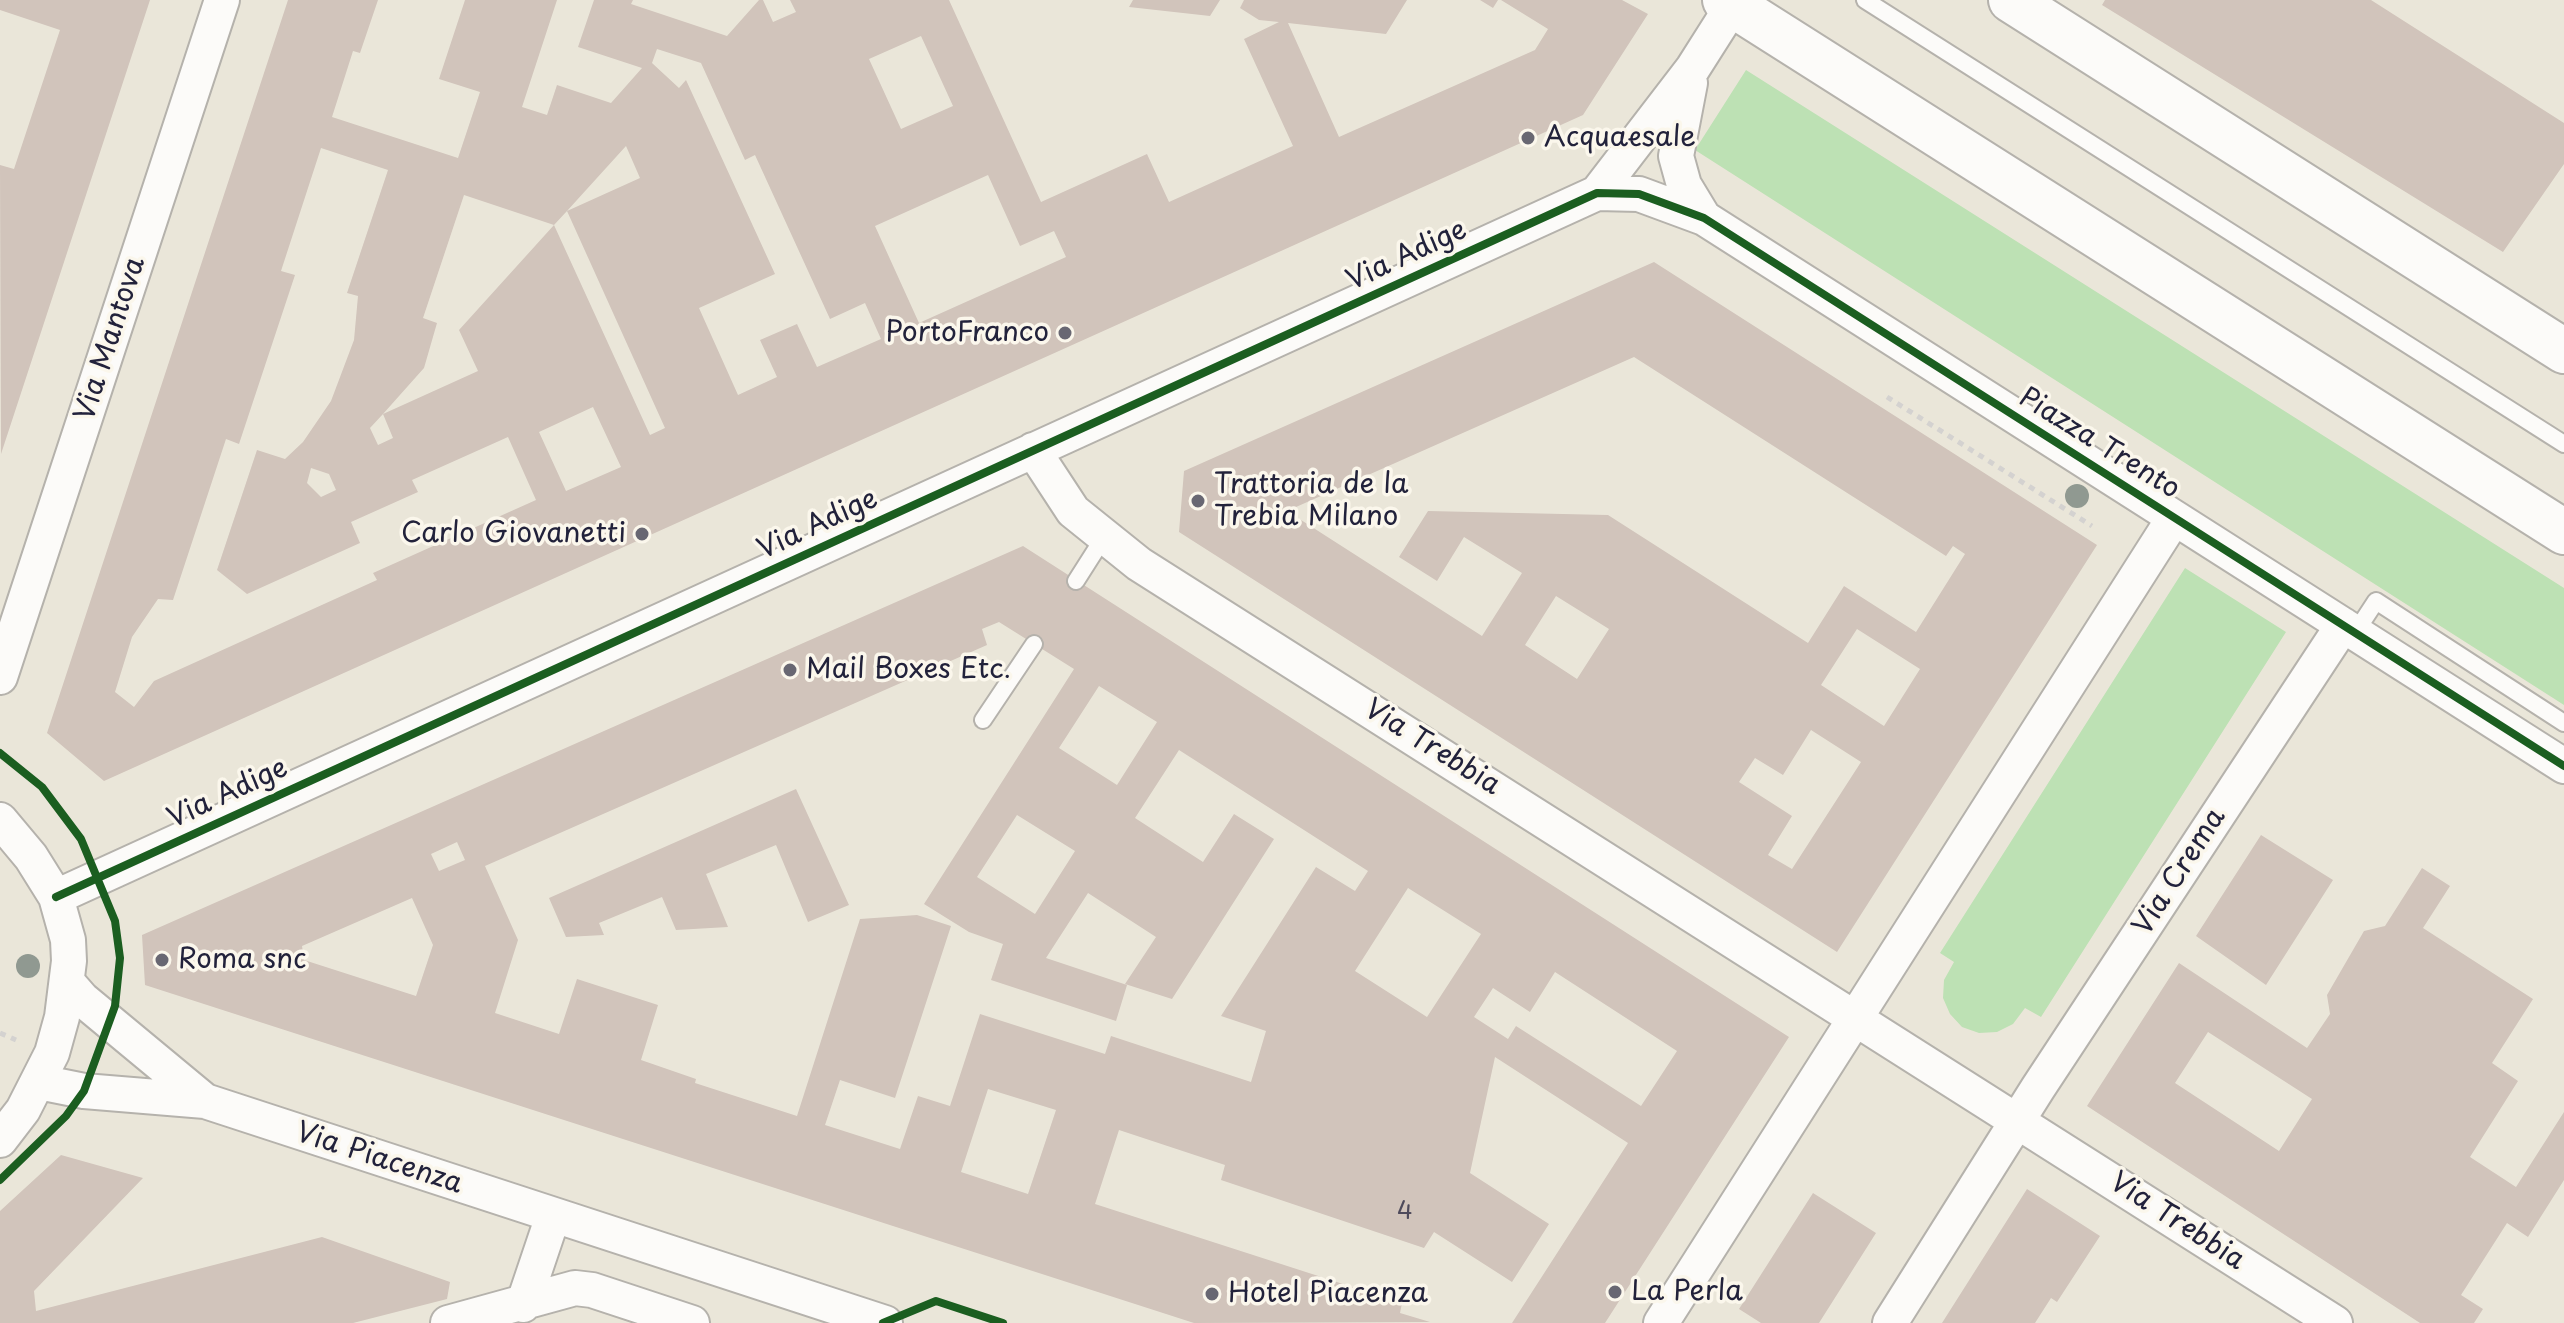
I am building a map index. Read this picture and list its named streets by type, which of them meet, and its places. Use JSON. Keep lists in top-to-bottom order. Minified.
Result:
{"streets":{"main road":["Piazza Trento"],"street":["Via Adige","Via Mantova","Via Trebbia","Via Crema","Via Piacenza"]},"crossings":[["Via Adige","Piazza Trento"],["Via Adige","Via Trebbia"],["Piazza Trento","Via Crema"],["Via Trebbia","Via Crema"]],"places":["Acquaesale","PortoFranco","Trattoria de la Trebia Milano","Carlo Giovanetti","Mail Boxes Etc.","Roma snc","La Perla","Hotel Piacenza"],"house_numbers":["4"]}
